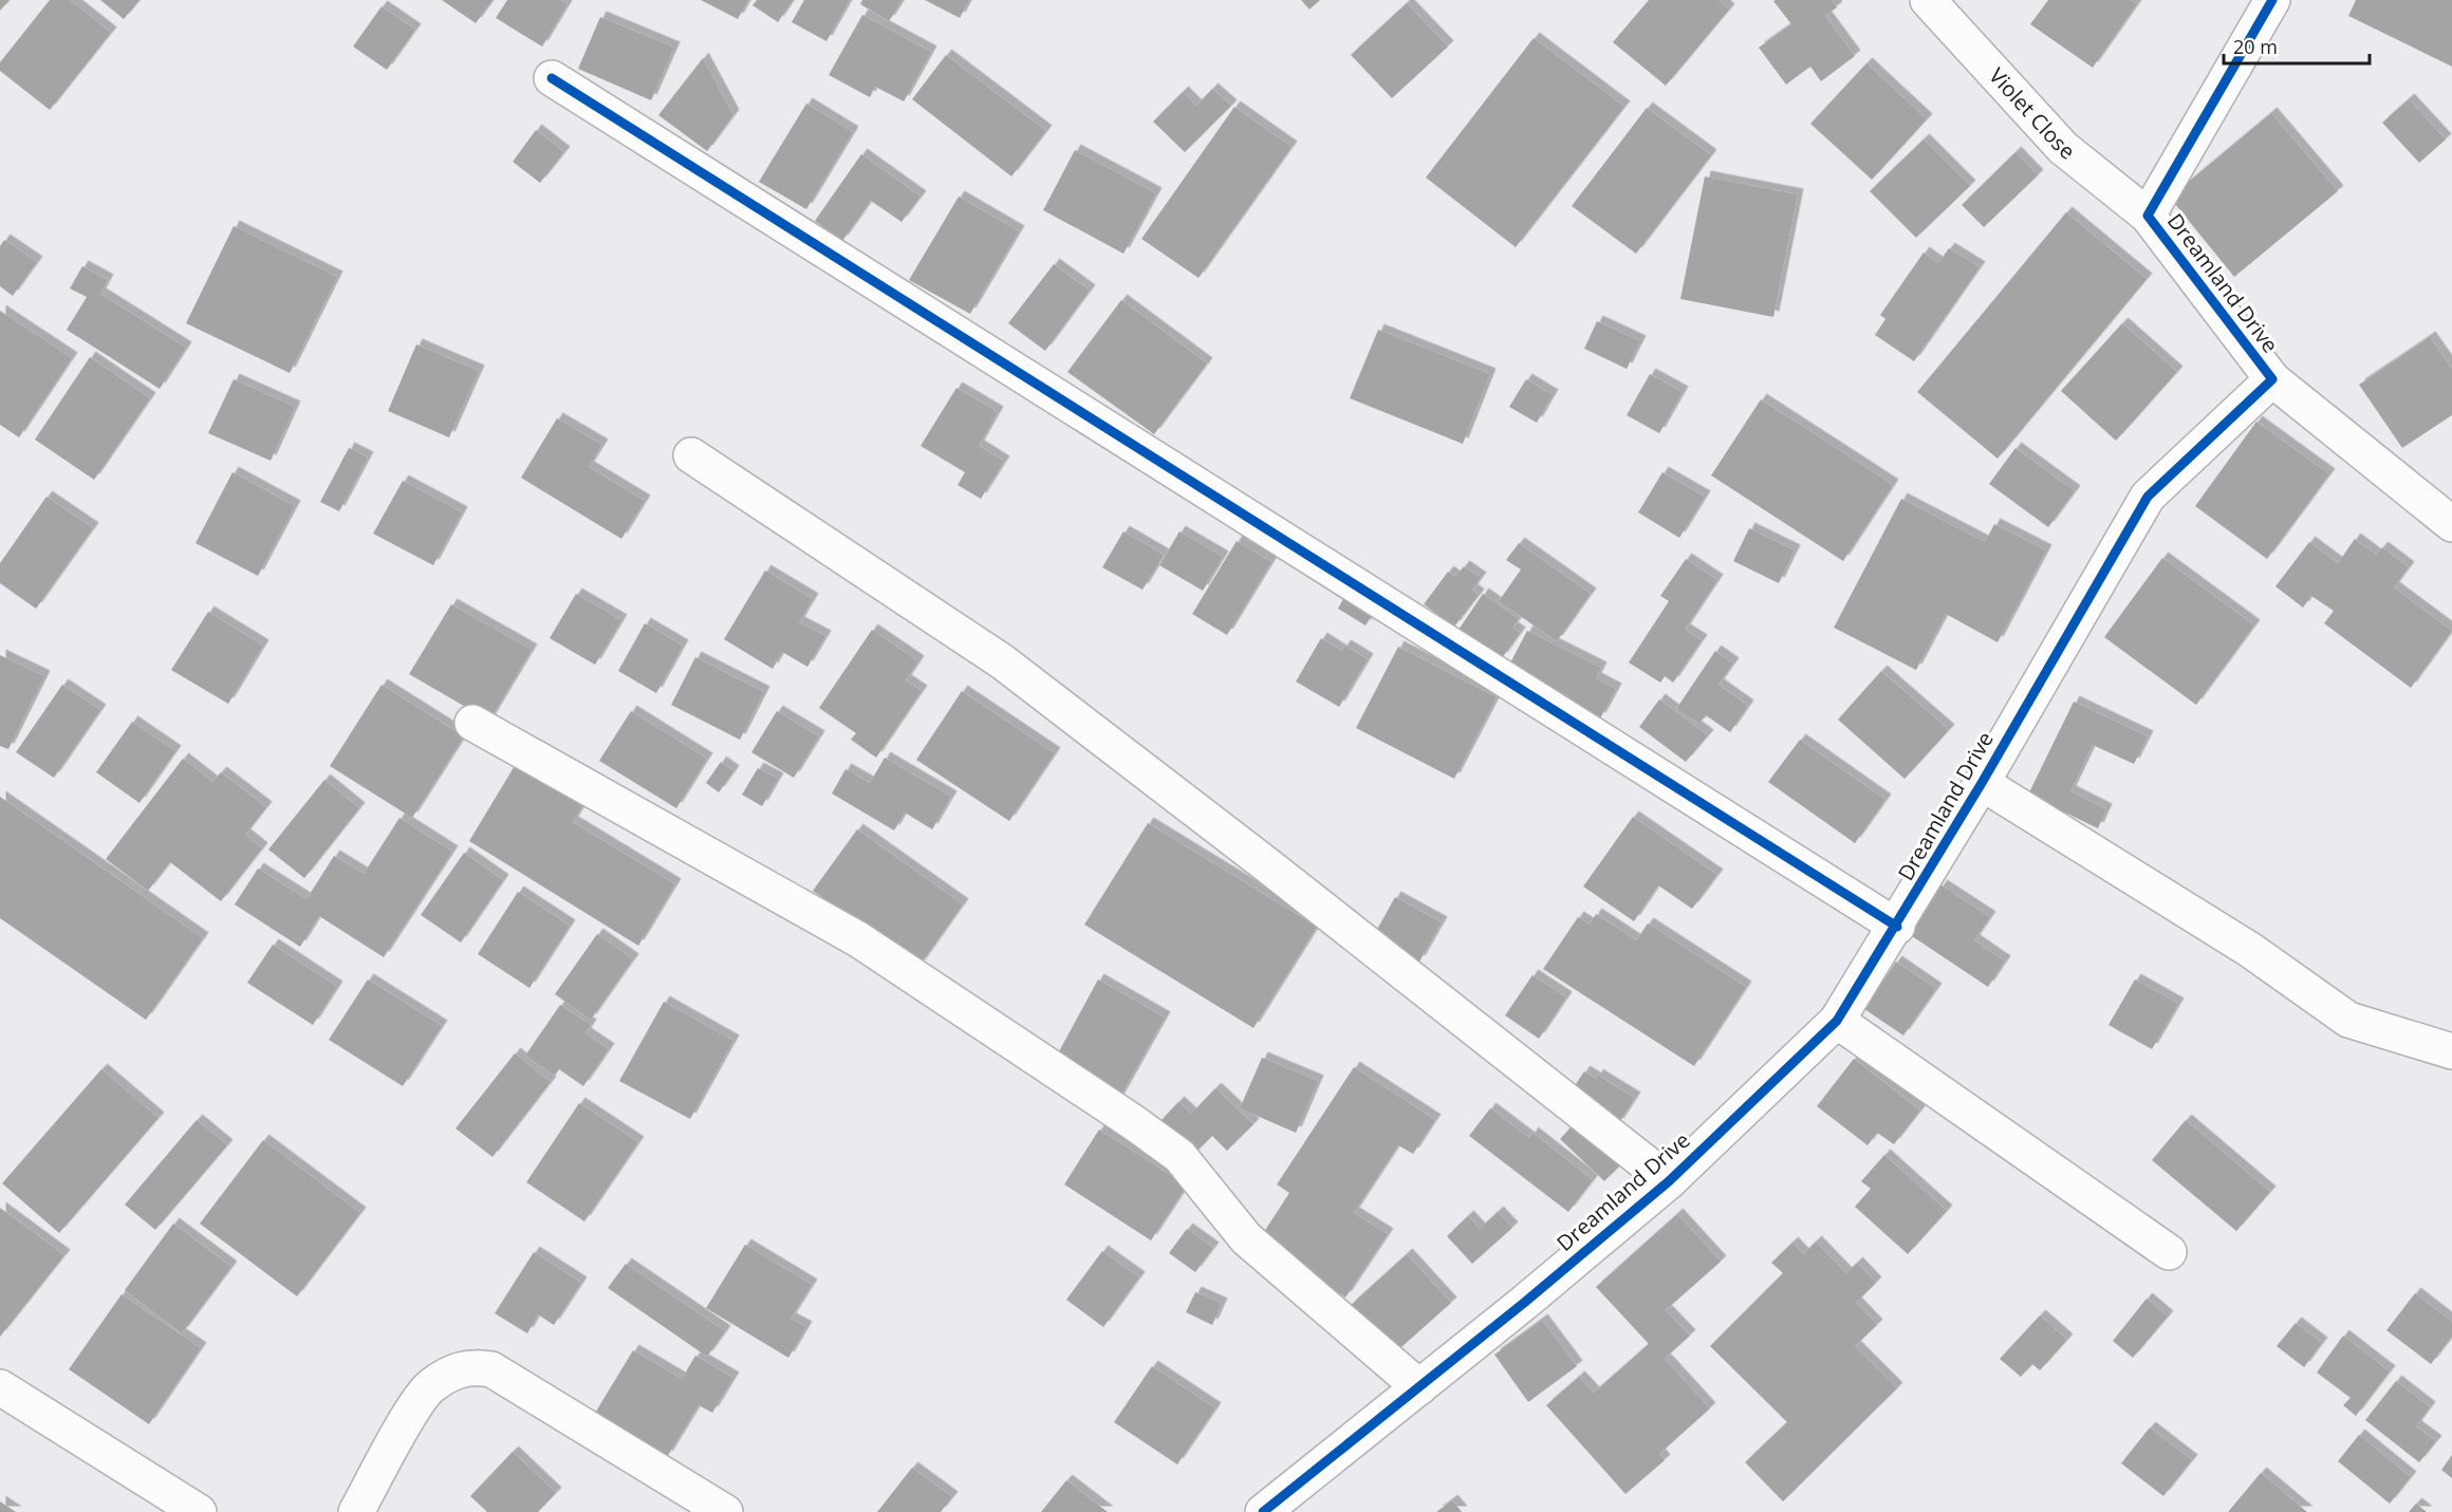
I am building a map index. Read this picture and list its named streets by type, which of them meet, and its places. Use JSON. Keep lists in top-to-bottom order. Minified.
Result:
{"streets":{"street":["Violet Close","Dreamland Drive"]},"crossings":[["Violet Close","Dreamland Drive"]],"scale_bar":"20 m"}
